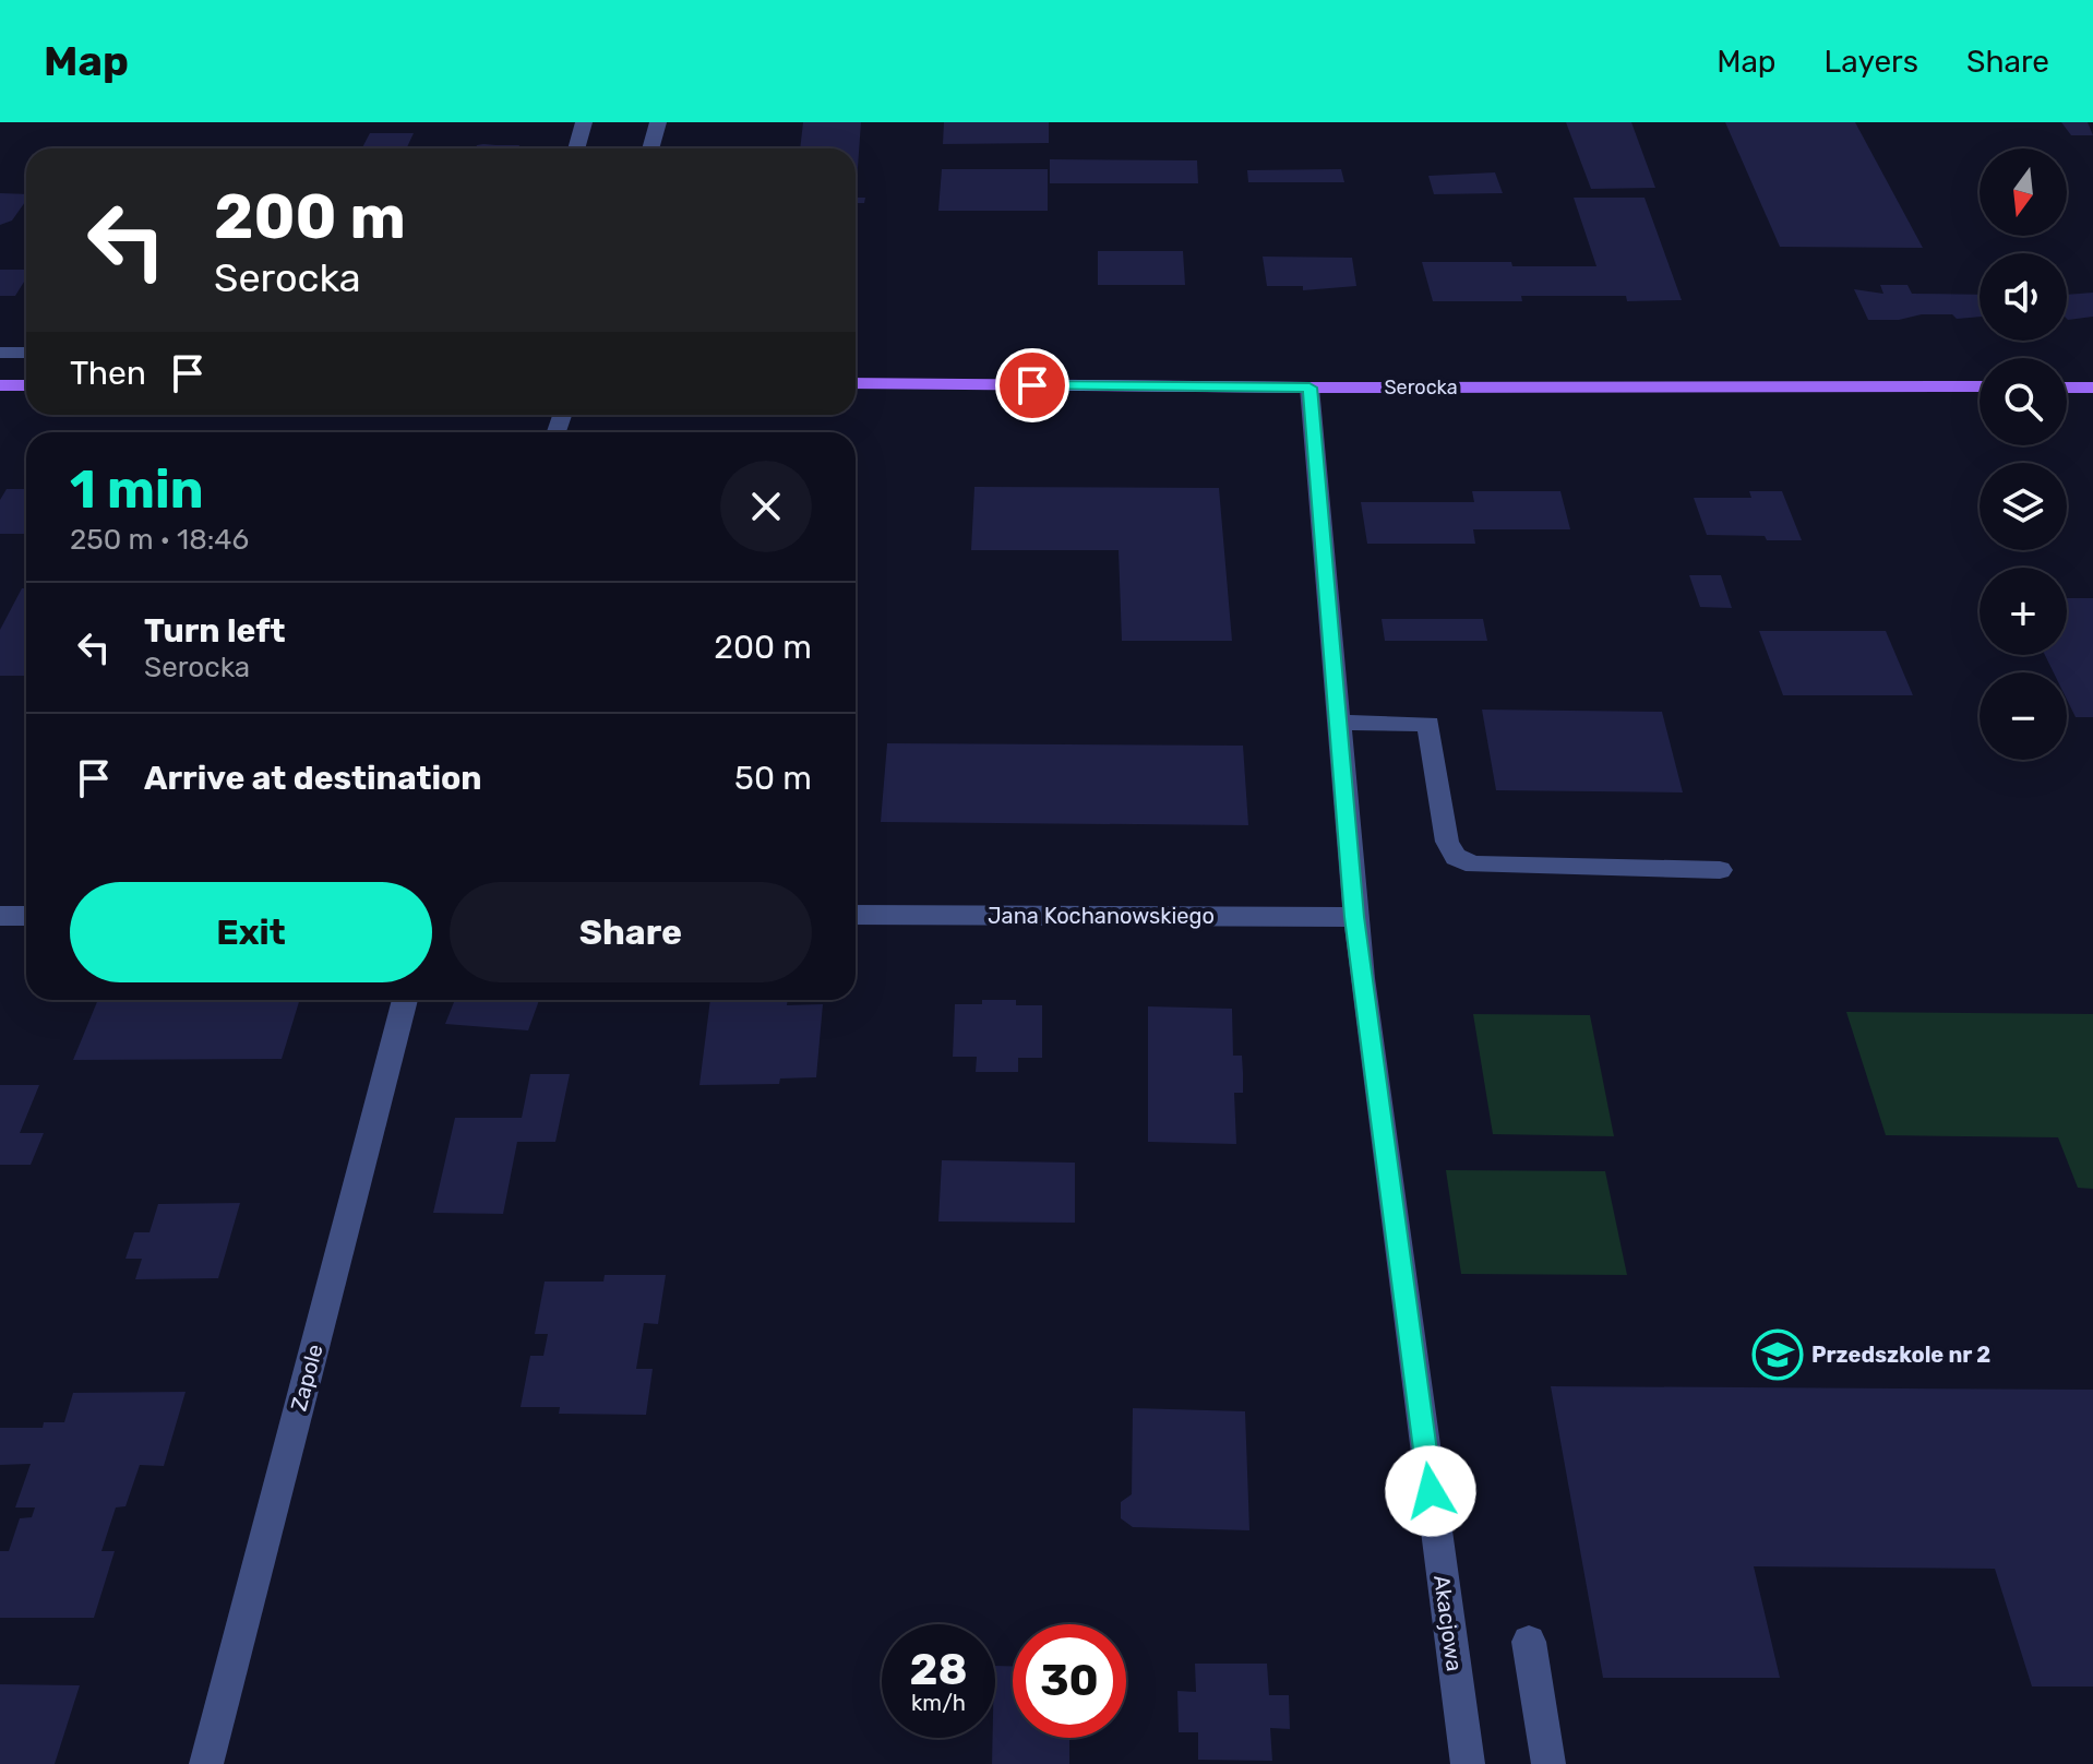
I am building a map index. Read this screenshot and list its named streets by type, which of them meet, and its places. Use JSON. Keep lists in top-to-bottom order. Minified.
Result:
{"streets":{"main road":["Serocka"],"street":["Jana Kochanowskiego","Zapole","Akacjowa"]},"crossings":[["Serocka","Akacjowa"],["Jana Kochanowskiego","Akacjowa"]],"places":{"school or university":["Przedszkole nr 2"]},"north":"bottom","page":{"header":"Map","nav":["Map","Layers","Share"],"map_buttons":["+","−"],"turn":["200 m","Serocka"],"then":"Then","heading":["1 min","250 m · 18:46"],"list":[{"name":"Turn left","note":"Serocka","value":"200 m"},{"name":"Arrive at destination","value":"50 m"}],"buttons":["Exit","Share"],"speed":"28 km/h","limit":"30"}}
